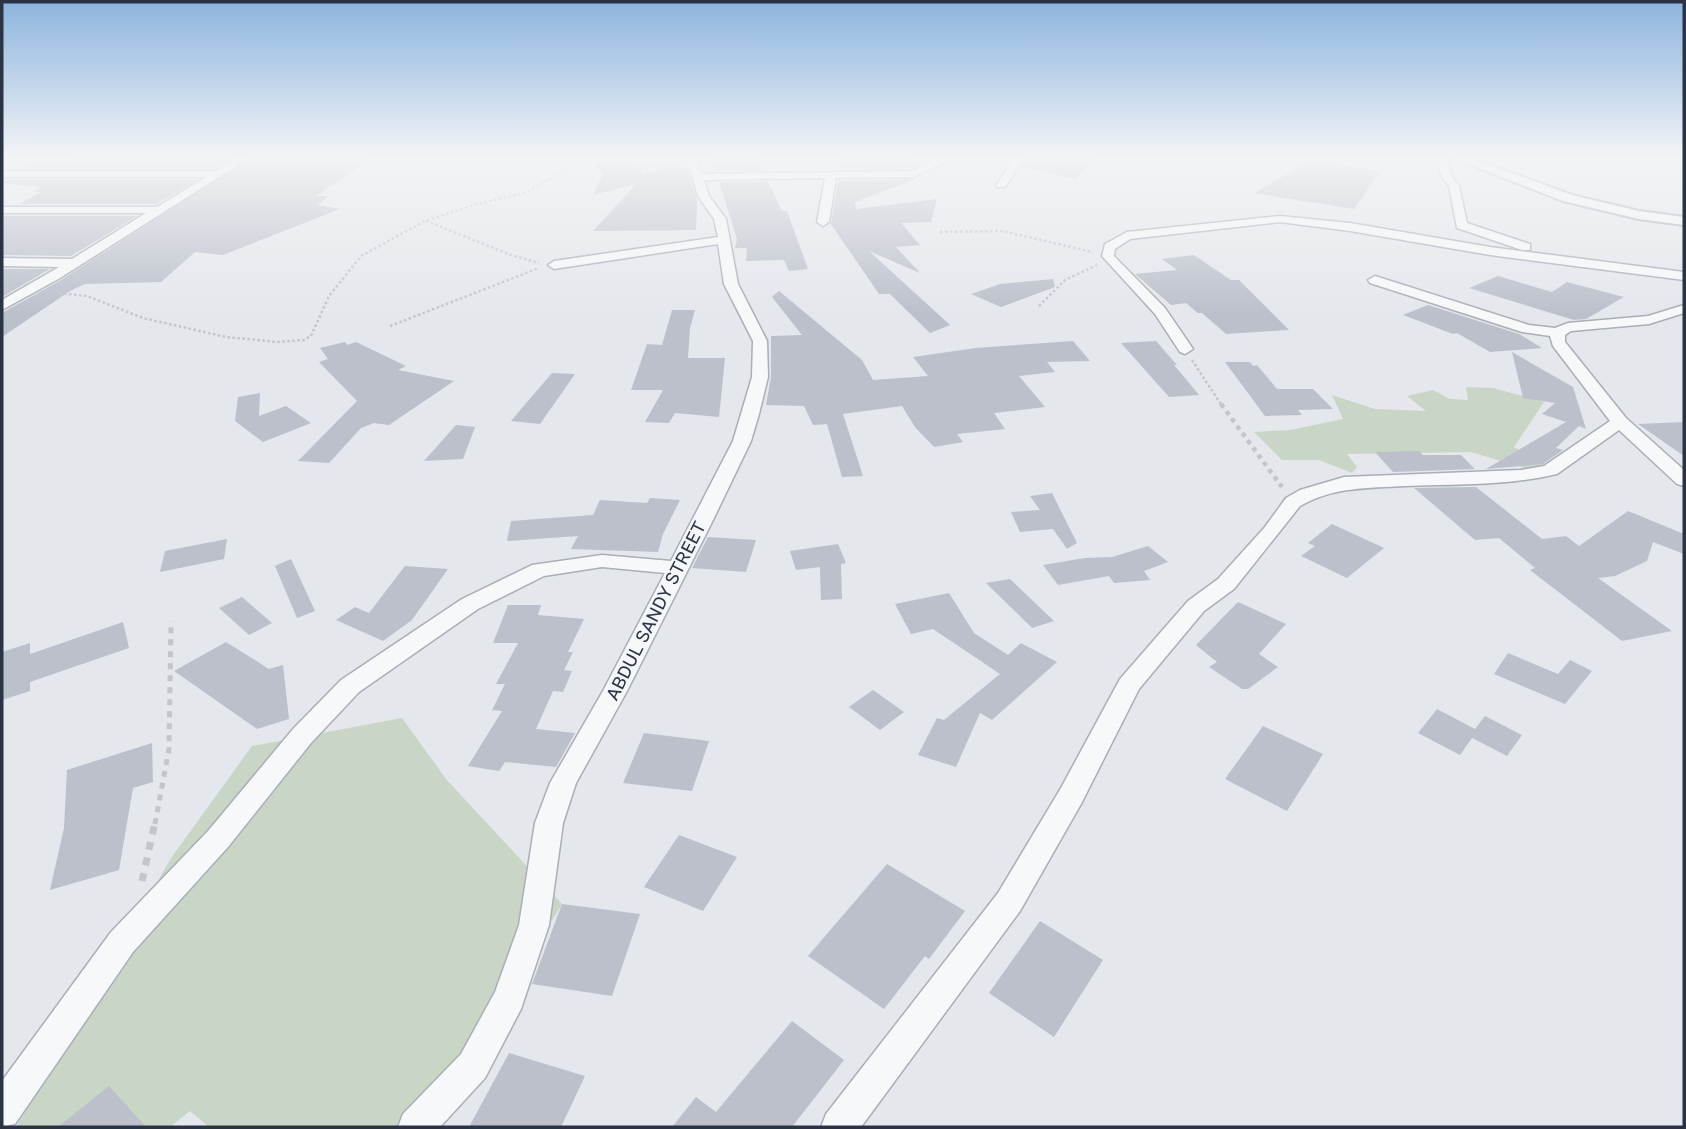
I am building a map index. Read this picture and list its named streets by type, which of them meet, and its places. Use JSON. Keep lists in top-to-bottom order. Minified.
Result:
{"streets":{"street":["ABDUL SANDY STREET"]}}
